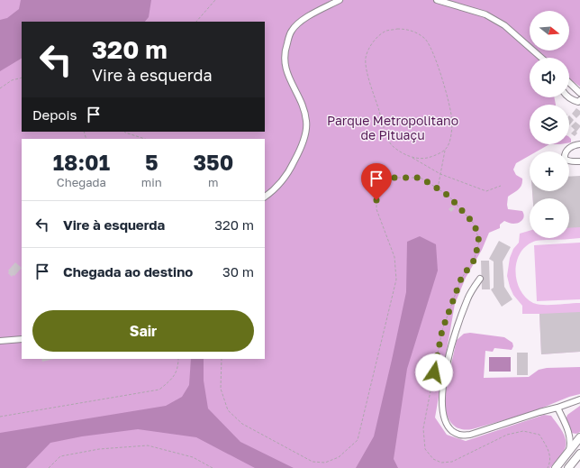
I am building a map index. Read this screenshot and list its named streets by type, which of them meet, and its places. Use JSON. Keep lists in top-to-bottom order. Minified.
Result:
{"parks":["Parque Metropolitano de Pituaçu"],"north":"right","page":{"map_buttons":["+","−"],"turn":["320 m","Vire à esquerda"],"then":"Depois","eta":["18:01","Chegada","5","min","350","m"],"list":[{"name":"Vire à esquerda","value":"320 m"},{"name":"Chegada ao destino","value":"30 m"}],"buttons":"Sair"}}
